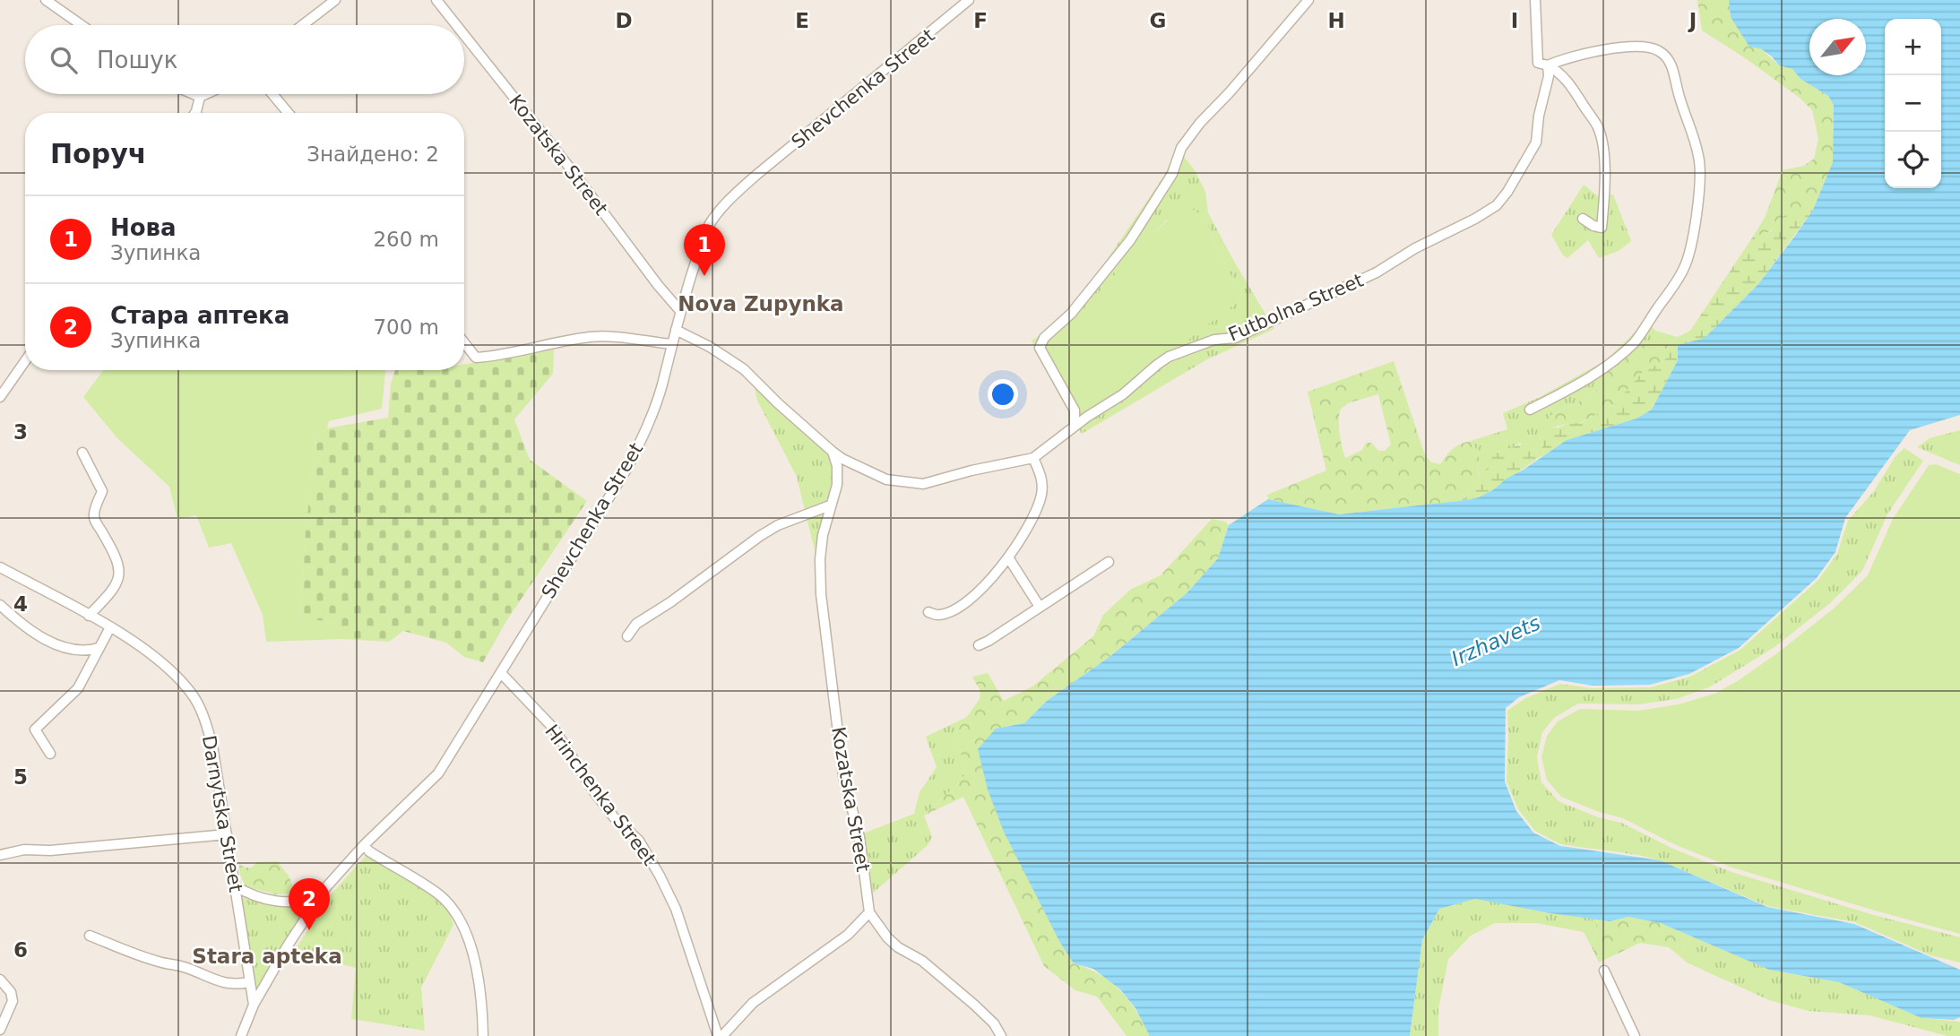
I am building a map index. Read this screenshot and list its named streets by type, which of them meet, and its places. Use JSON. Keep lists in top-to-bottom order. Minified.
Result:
{"streets":{"street":["Shevchenka Street","Kozatska Street","Futbolna Street","Hrinchenka Street","Darnytska Street"]},"crossings":[["Shevchenka Street","Kozatska Street"],["Shevchenka Street","Hrinchenka Street"],["Shevchenka Street","Darnytska Street"],["Kozatska Street","Hrinchenka Street"]],"districts":["Nova Zupynka","Stara apteka"],"water":["Irzhavets"],"north":"top right","page":{"map_buttons":["+","−"],"search":"Пошук","heading":["Поруч","Знайдено: 2"],"list":[{"mark":"1","name":"Нова","note":"Зупинка","value":"260 m"},{"mark":"2","name":"Стара аптека","note":"Зупинка","value":"700 m"}],"pins":["1","2"]},"grid":{"columns":["D","E","F","G","H","I","J"],"rows":["3","4","5","6"]}}
